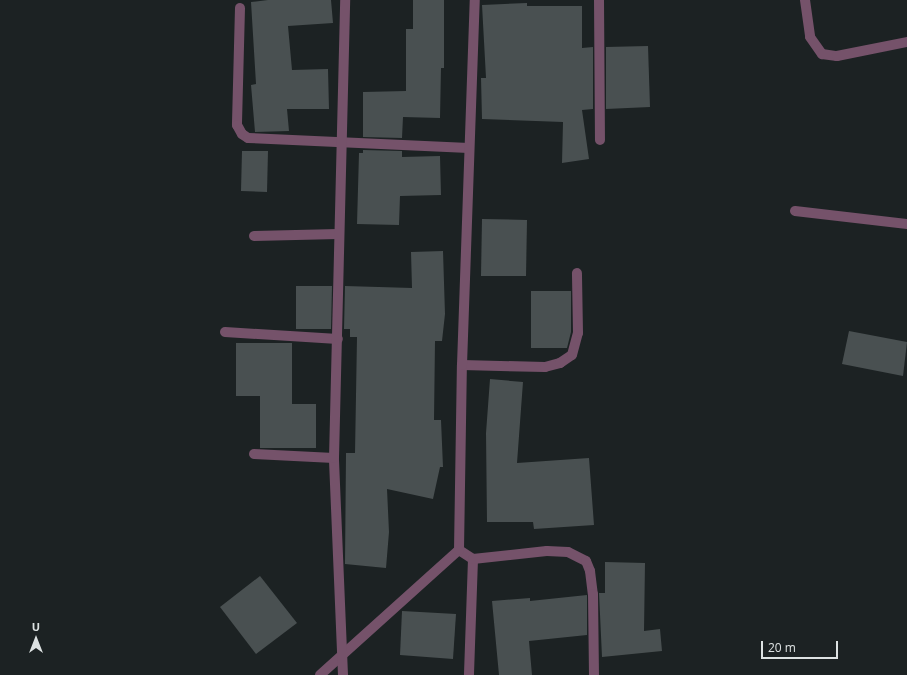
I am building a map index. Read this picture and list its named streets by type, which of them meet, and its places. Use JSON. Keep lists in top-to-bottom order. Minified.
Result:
{"scale_bar":"20 m","north":"top"}
